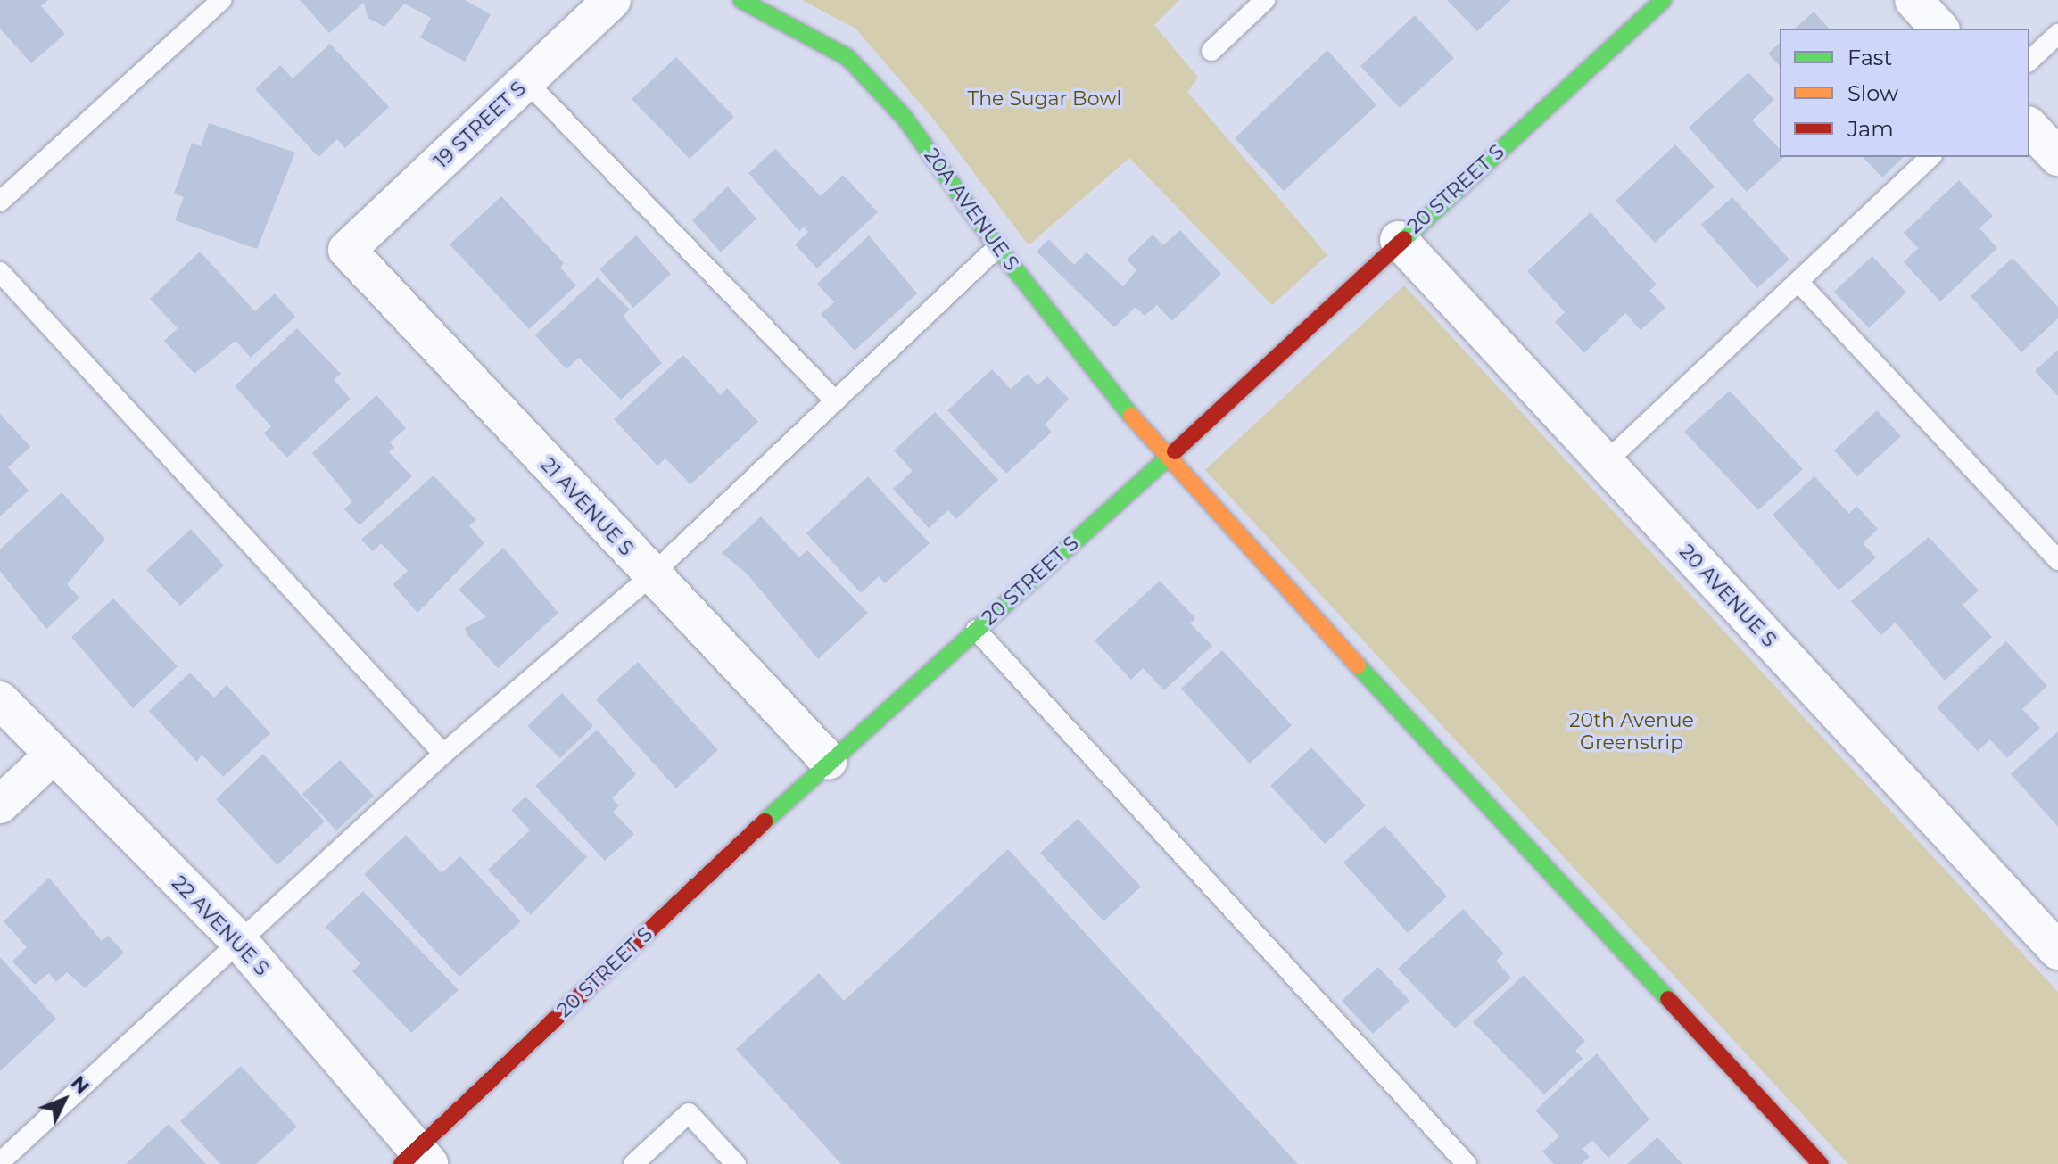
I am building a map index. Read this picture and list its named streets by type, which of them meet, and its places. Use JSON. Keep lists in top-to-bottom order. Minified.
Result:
{"streets":{"street":["19 STREET S","20 STREET S","20A AVENUE S","21 AVENUE S","20 AVENUE S","22 AVENUE S"]},"crossings":[["19 STREET S","21 AVENUE S"],["20 STREET S","20A AVENUE S"],["20 STREET S","21 AVENUE S"],["20 STREET S","20 AVENUE S"],["20 STREET S","22 AVENUE S"]],"parks":["The Sugar Bowl","20th Avenue Greenstrip"],"legend":["Fast","Slow","Jam"],"north":"top right"}
